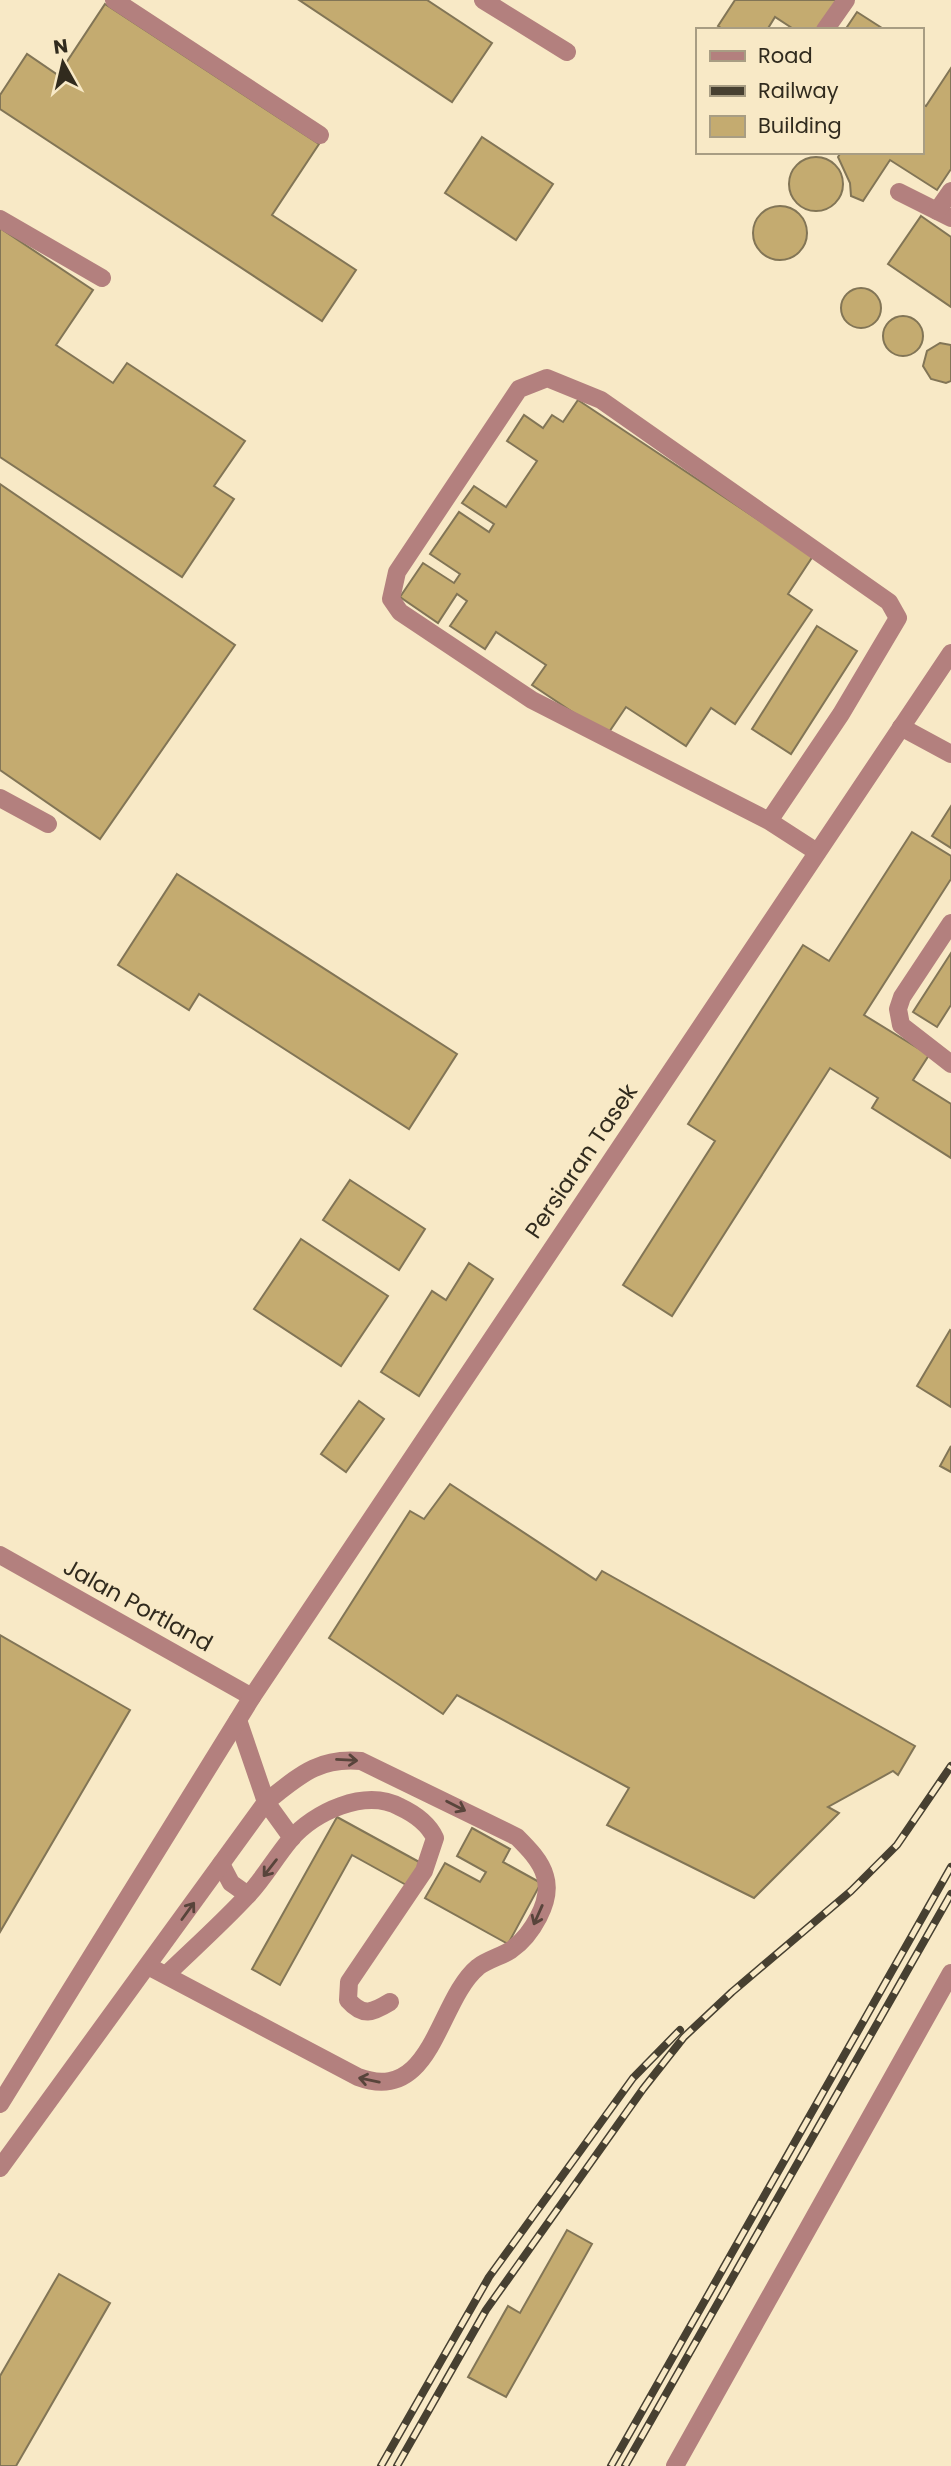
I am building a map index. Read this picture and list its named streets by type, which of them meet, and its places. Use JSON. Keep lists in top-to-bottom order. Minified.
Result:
{"streets":{"street":["Persiaran Tasek","Jalan Portland"]},"crossings":[["Persiaran Tasek","Jalan Portland"]],"legend":["Road","Railway","Building"],"north":"top"}
